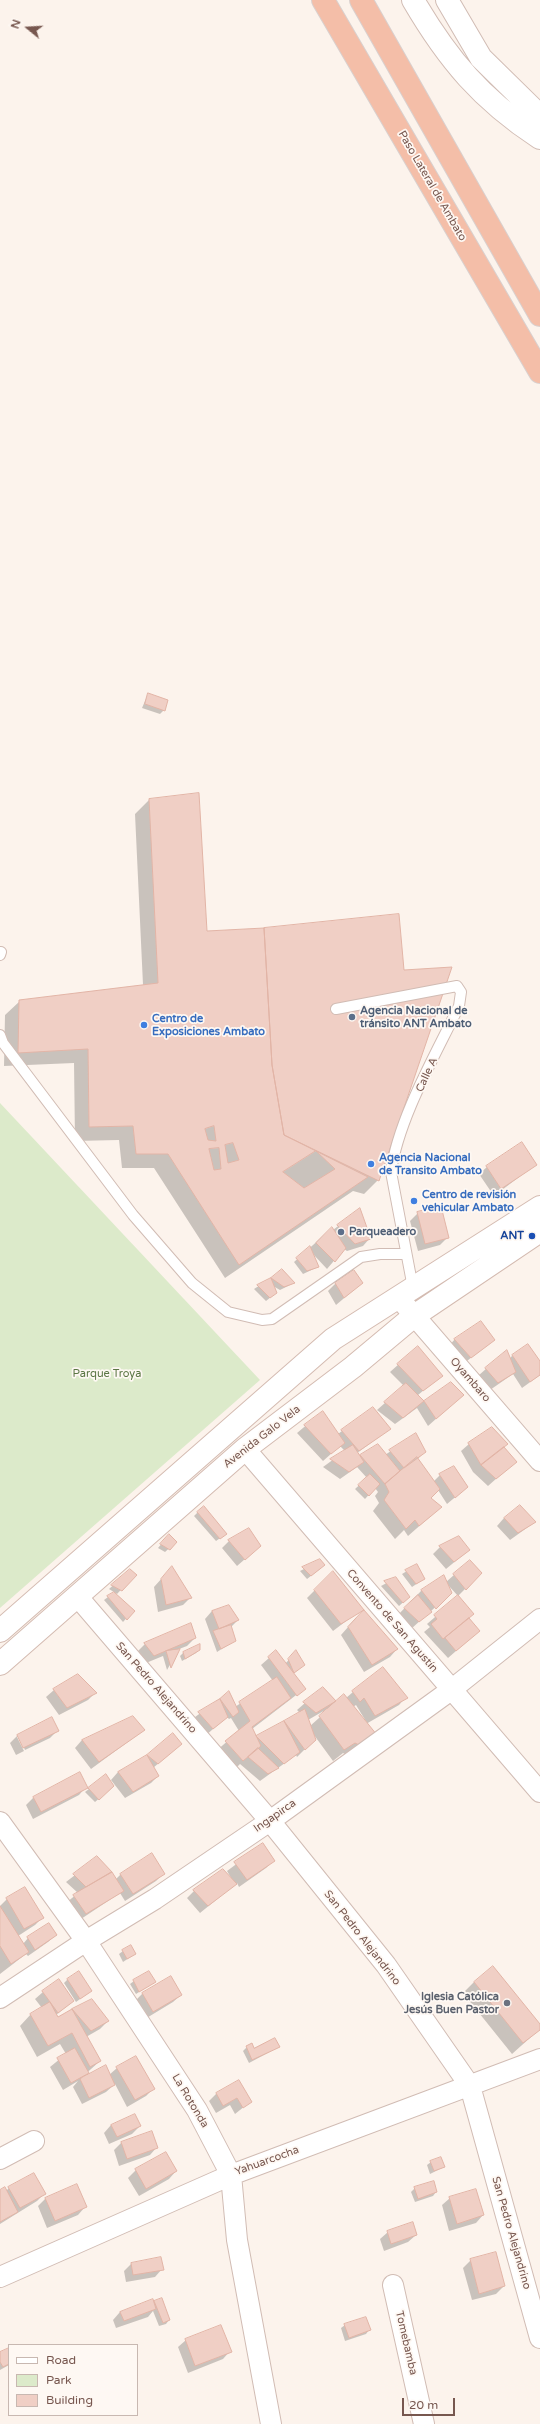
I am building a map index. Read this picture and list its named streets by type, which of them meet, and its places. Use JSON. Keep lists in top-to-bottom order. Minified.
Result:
{"streets":{"highway":["Paso Lateral de Ambato"],"main road":["Avenida Galo Vela"],"street":["Oyambaro","Convento de San Agustín","San Pedro Alejandrino","Ingapirca","La Rotonda","Yahuarcocha","Tomebamba"],"lane":["Calle A"]},"crossings":[["Calle A","Oyambaro"],["Oyambaro","Avenida Galo Vela"],["Avenida Galo Vela","Convento de San Agustín"],["Avenida Galo Vela","San Pedro Alejandrino"],["Convento de San Agustín","Ingapirca"],["San Pedro Alejandrino","Ingapirca"],["San Pedro Alejandrino","Yahuarcocha"],["Ingapirca","La Rotonda"],["La Rotonda","Yahuarcocha"]],"parks":["Parque Troya"],"places":["Agencia Nacional de tránsito ANT Ambato","Centro de Exposiciones Ambato","Agencia Nacional de Transito Ambato","Centro de revisión vehicular Ambato","Parqueadero","ANT","Iglesia Católica Jesús Buen Pastor"],"legend":["Road","Park","Building"],"scale_bar":"20 m","north":"left"}
